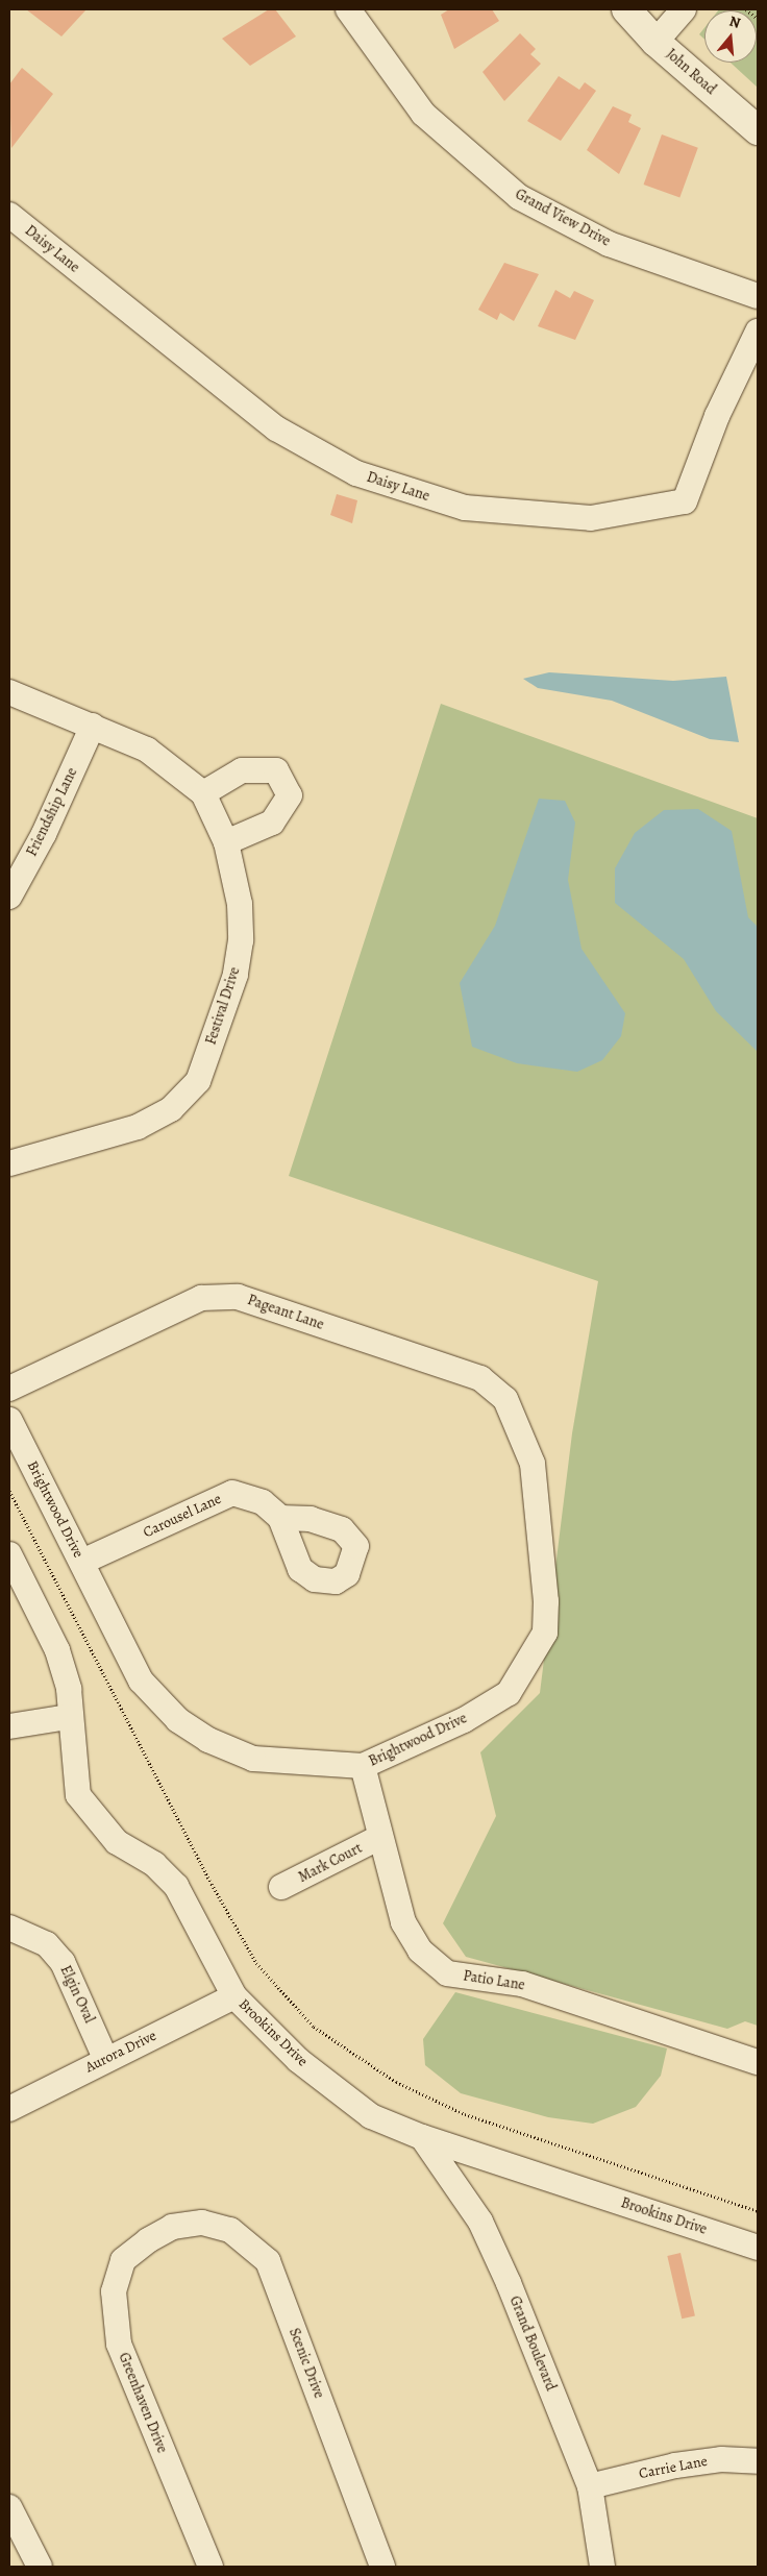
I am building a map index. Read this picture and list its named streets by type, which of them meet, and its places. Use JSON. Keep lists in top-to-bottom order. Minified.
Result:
{"streets":{"street":["John Road","Grand View Drive","Daisy Lane","Friendship Lane","Festival Drive","Pageant Lane","Brightwood Drive","Carousel Lane","Mark Court","Patio Lane","Elgin Oval","Brookins Drive","Aurora Drive","Grand Boulevard","Scenic Drive","Greenhaven Drive","Carrie Lane"]},"crossings":[["Friendship Lane","Festival Drive"],["Pageant Lane","Brightwood Drive"],["Brightwood Drive","Carousel Lane"],["Brightwood Drive","Patio Lane"],["Mark Court","Patio Lane"],["Elgin Oval","Aurora Drive"],["Brookins Drive","Aurora Drive"],["Brookins Drive","Grand Boulevard"],["Grand Boulevard","Carrie Lane"],["Scenic Drive","Greenhaven Drive"]],"north":"top"}
